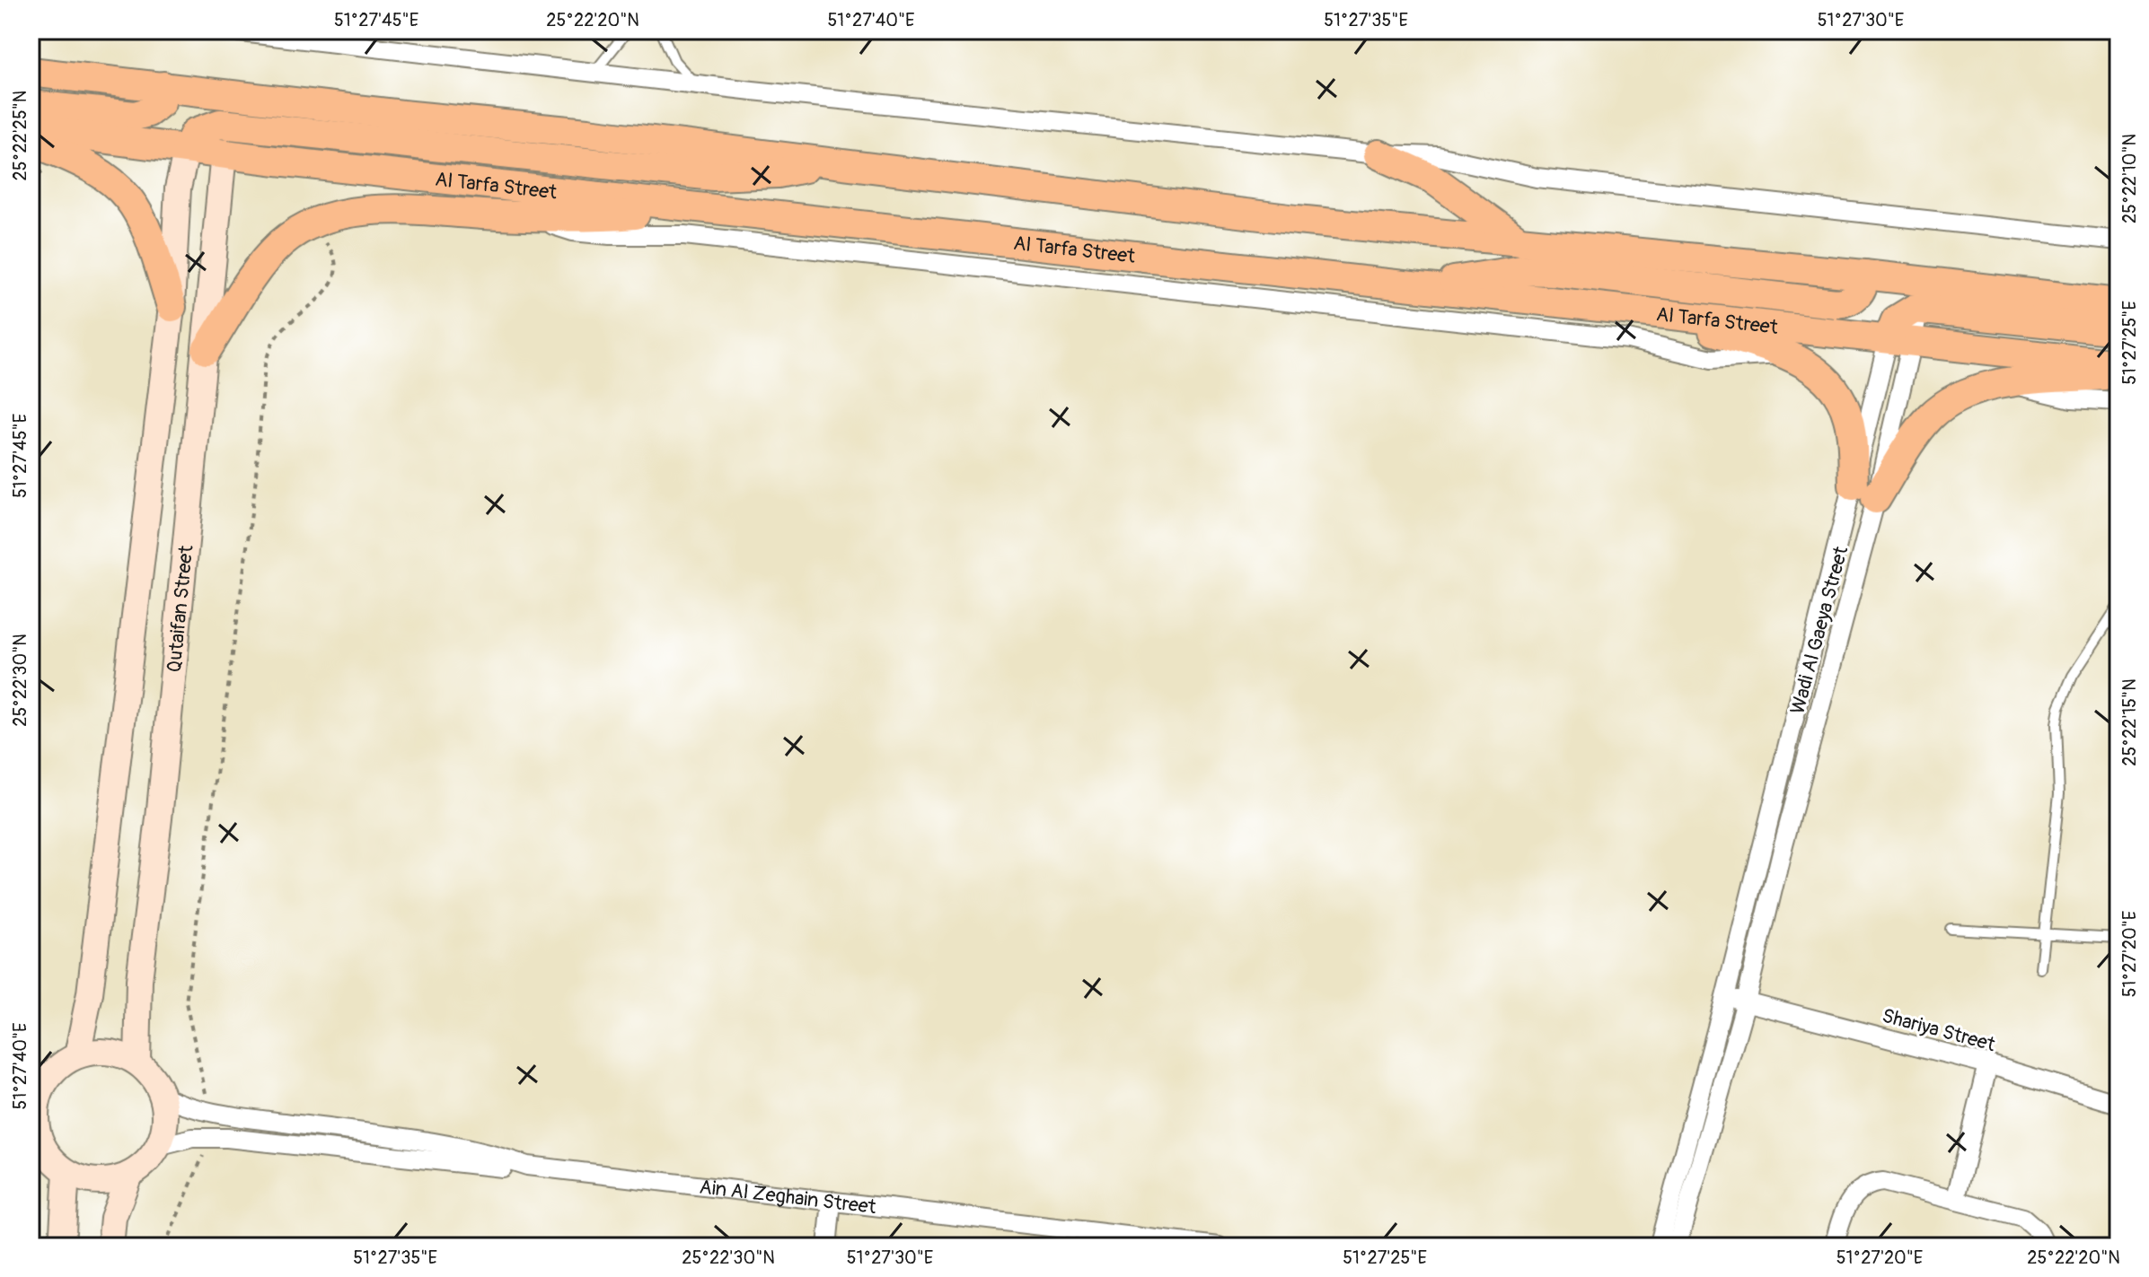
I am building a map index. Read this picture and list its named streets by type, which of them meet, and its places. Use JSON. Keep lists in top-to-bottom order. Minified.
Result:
{"streets":{"main road":["Al Tarfa Street"],"street":["Qutaifan Street","Wadi Al Gaeya Street","Shariya Street","Ain Al Zeghain Street"]},"crossings":[["Al Tarfa Street","Qutaifan Street"],["Al Tarfa Street","Wadi Al Gaeya Street"],["Qutaifan Street","Ain Al Zeghain Street"],["Wadi Al Gaeya Street","Shariya Street"]],"coordinates":["51°27'45\"E","25°22'20\"N","51°27'40\"E","51°27'35\"E","51°27'30\"E","25°22'25\"N","25°22'10\"N","51°27'25\"E","25°22'30\"N","25°22'15\"N","51°27'20\"E"]}
